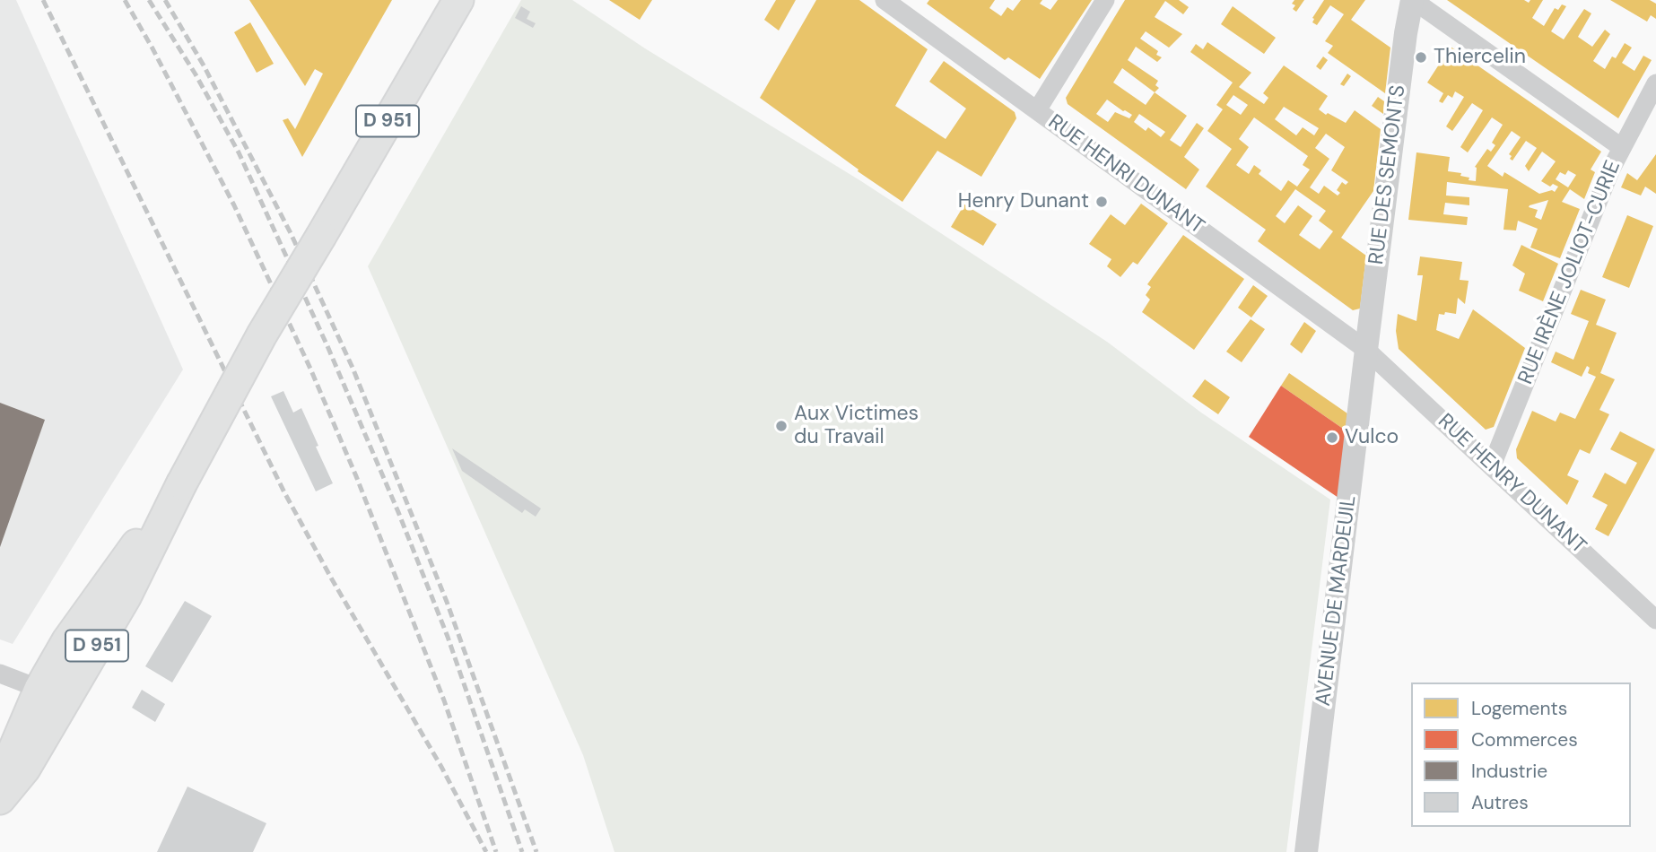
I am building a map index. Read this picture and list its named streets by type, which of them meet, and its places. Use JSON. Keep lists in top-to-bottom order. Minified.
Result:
{"streets":{"main road":["D 951"],"street":["RUE HENRI DUNANT","RUE DES SEMONTS","RUE IRÈNE JOLIOT-CURIE","RUE HENRY DUNANT","AVENUE DE MARDEUIL"]},"crossings":[["RUE HENRI DUNANT","RUE DES SEMONTS"],["RUE HENRI DUNANT","RUE HENRY DUNANT"],["RUE HENRI DUNANT","AVENUE DE MARDEUIL"],["RUE DES SEMONTS","RUE HENRY DUNANT"],["RUE DES SEMONTS","AVENUE DE MARDEUIL"],["RUE IRÈNE JOLIOT-CURIE","RUE HENRY DUNANT"],["RUE HENRY DUNANT","AVENUE DE MARDEUIL"]],"places":["Thiercelin","Henry Dunant","Aux Victimes du Travail","Vulco"],"legend":["Logements","Commerces","Industrie","Autres"]}
